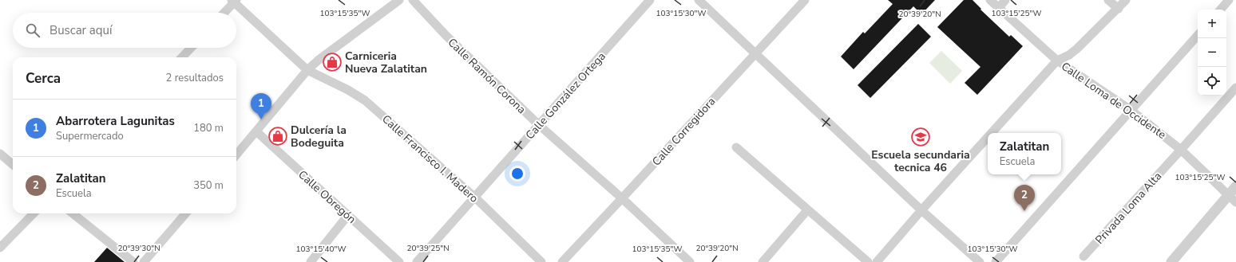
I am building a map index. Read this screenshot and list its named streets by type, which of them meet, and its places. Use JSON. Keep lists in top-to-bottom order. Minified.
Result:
{"streets":{"street":["Calle Ramón Corona","Calle González Ortega","Calle Loma de Occidente","Calle Corregidora","Calle Francisco I. Madero","Calle Obregón","Privada Loma Alta"]},"crossings":[["Calle Ramón Corona","Calle González Ortega"],["Calle Ramón Corona","Calle Corregidora"],["Calle González Ortega","Calle Francisco I. Madero"],["Calle Loma de Occidente","Privada Loma Alta"]],"places":{"shop":["Carniceria Nueva Zalatitan","Dulcería la Bodeguita"],"school or university":["Escuela secundaria tecnica 46"]},"page":{"map_buttons":["+","−"],"search":"Buscar aquí","heading":["Cerca","2 resultados"],"pins":["1","2"],"list":[{"mark":"1","name":"Abarrotera Lagunitas","note":"Supermercado","value":"180 m"},{"mark":"2","name":"Zalatitan","note":"Escuela","value":"350 m"}],"popup":["Zalatitan","Escuela"]},"coordinates":["103°15'25\"W","103°15'35\"W","103°15'30\"W","20°39'20\"N","20°39'30\"N","20°39'25\"N","103°15'40\"W"]}
